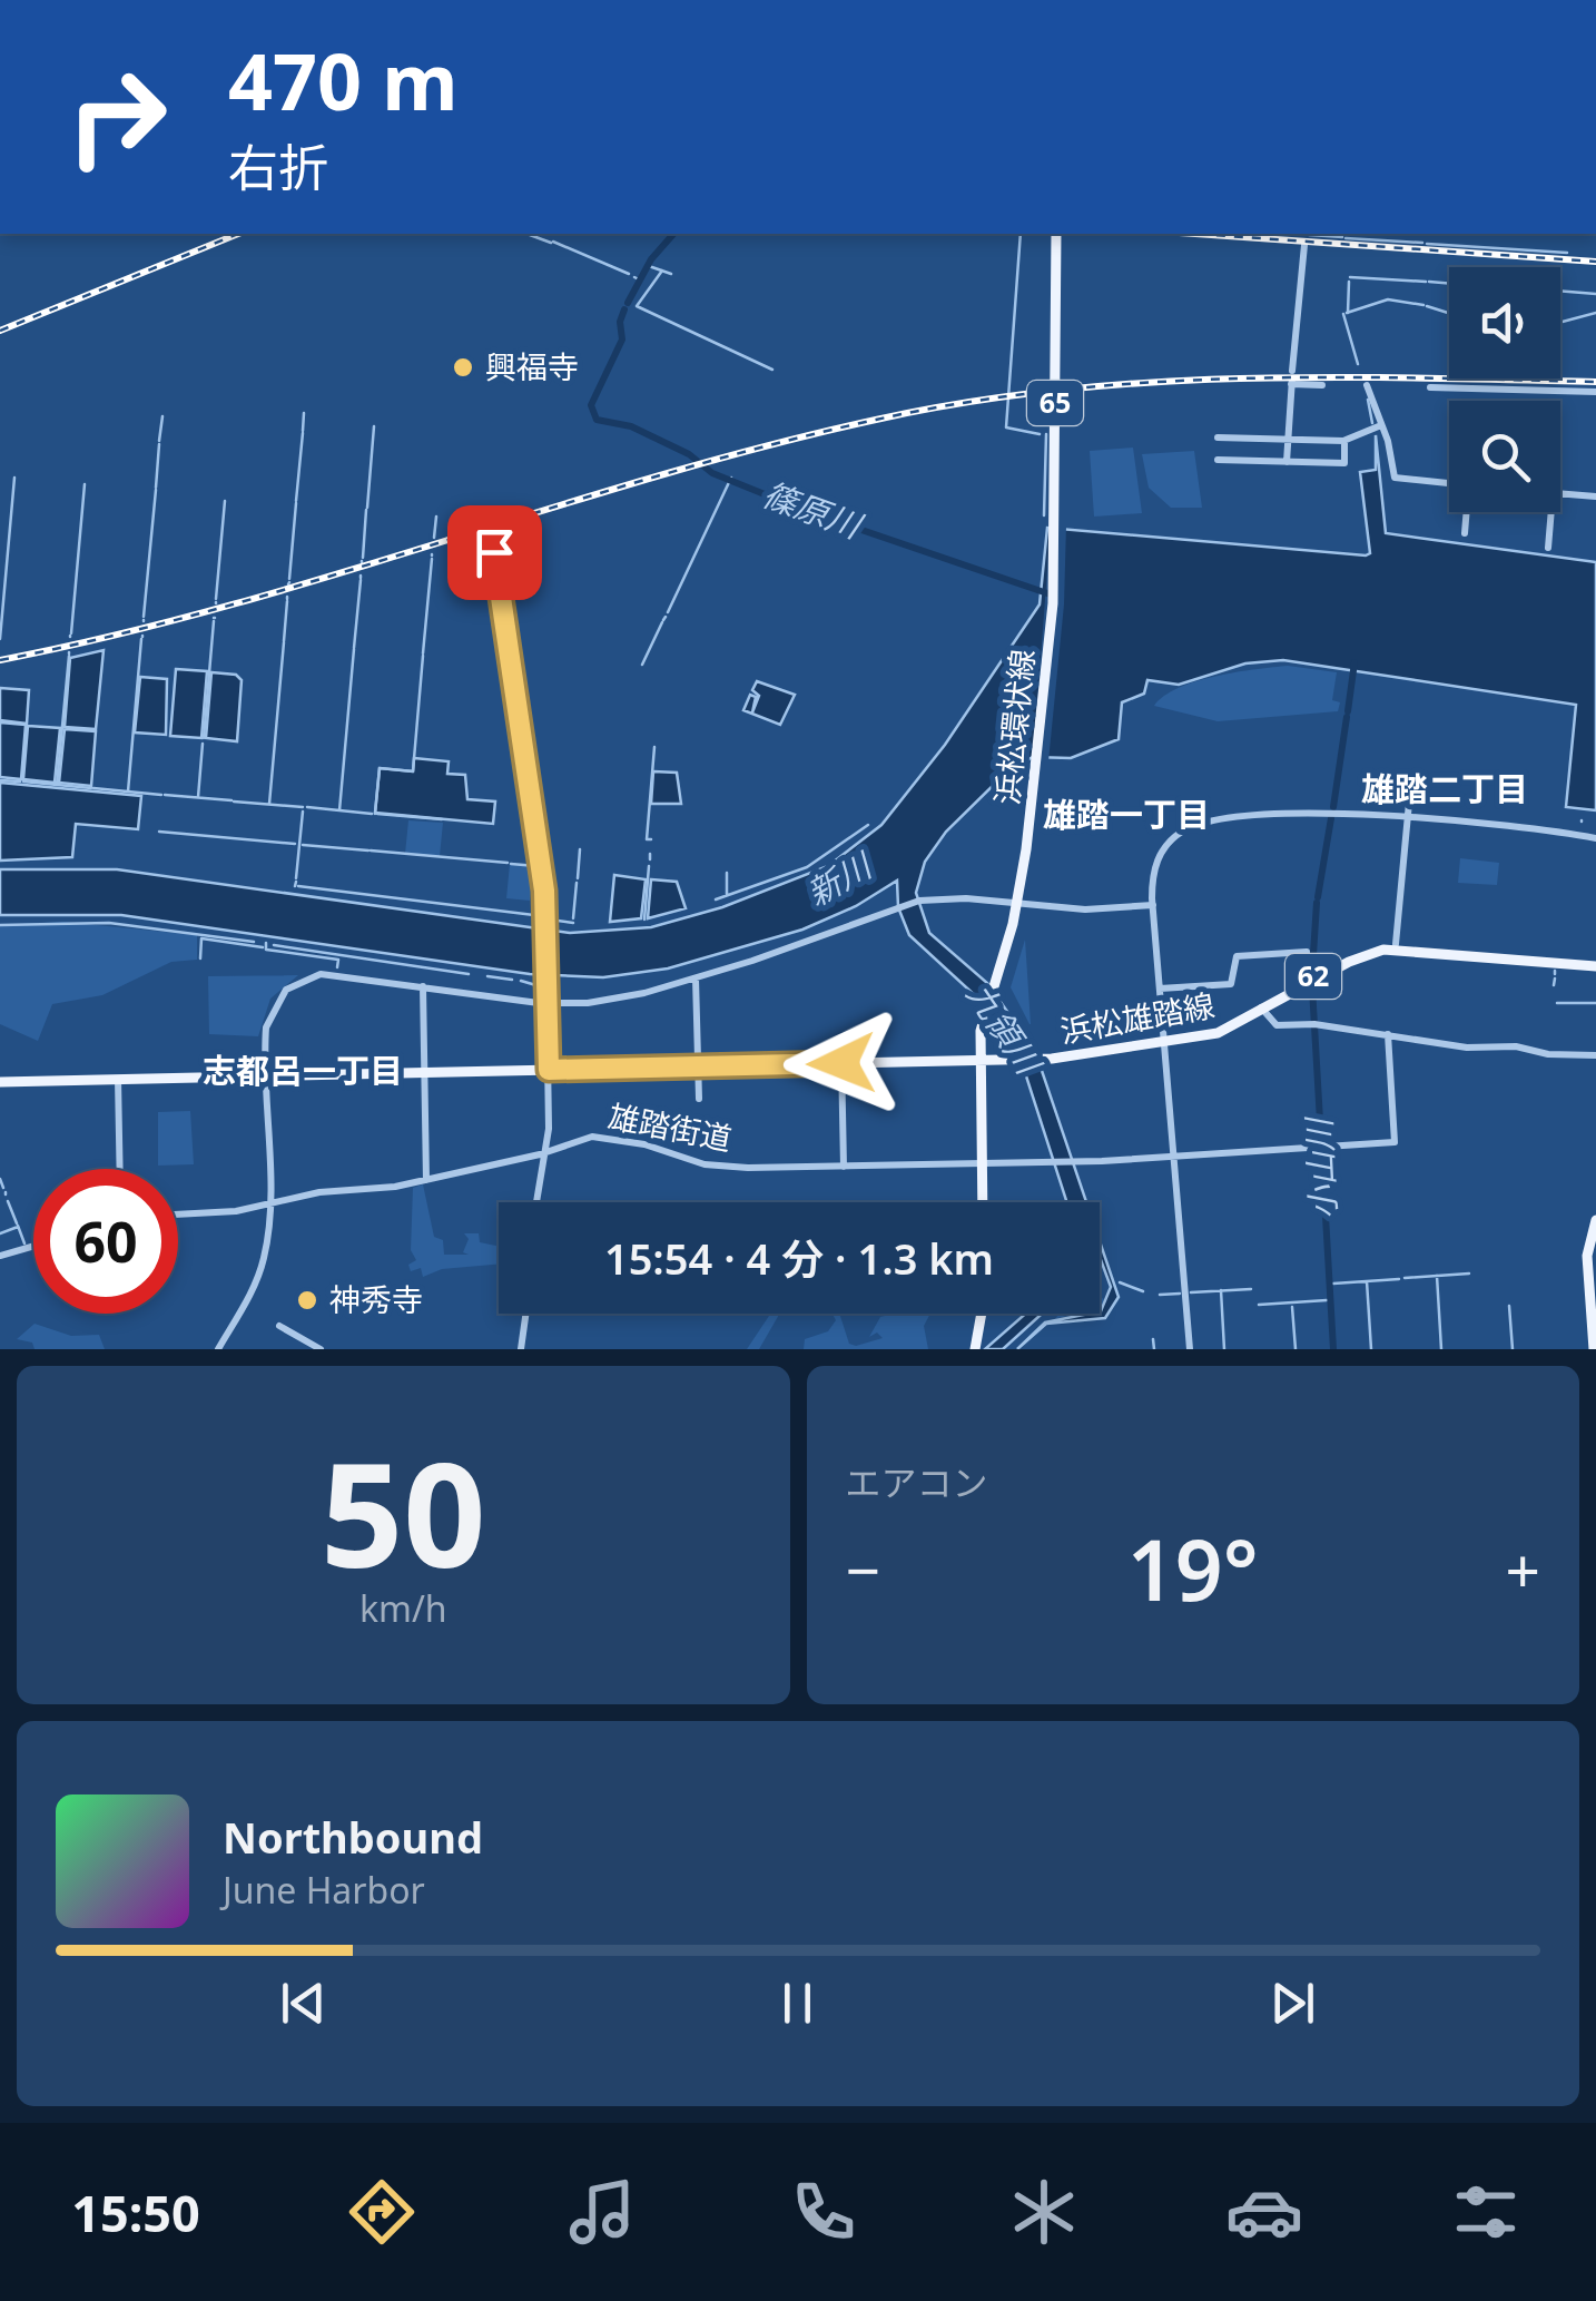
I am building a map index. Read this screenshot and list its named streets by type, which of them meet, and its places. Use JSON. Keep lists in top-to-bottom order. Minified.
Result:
{"streets":{"main road":["65","浜松環状線","62","浜松雄踏線"],"street":["雄踏街道"]},"crossings":[["浜松環状線","浜松雄踏線"],["浜松環状線","雄踏街道"]],"districts":["雄踏二丁目","雄踏一丁目","志都呂一丁目"],"water":["篠原川","新川","九領川","小山川"],"places":["興福寺","神秀寺"],"page":{"turn":["470 m","右折"],"limit":"60","trip":"15:54 · 4 分 · 1.3 km","tile":[["50","km/h"],"エアコン"],"heat":["−","19°","+"],"song":["Northbound","June Harbor"],"tabs":"15:50"}}
